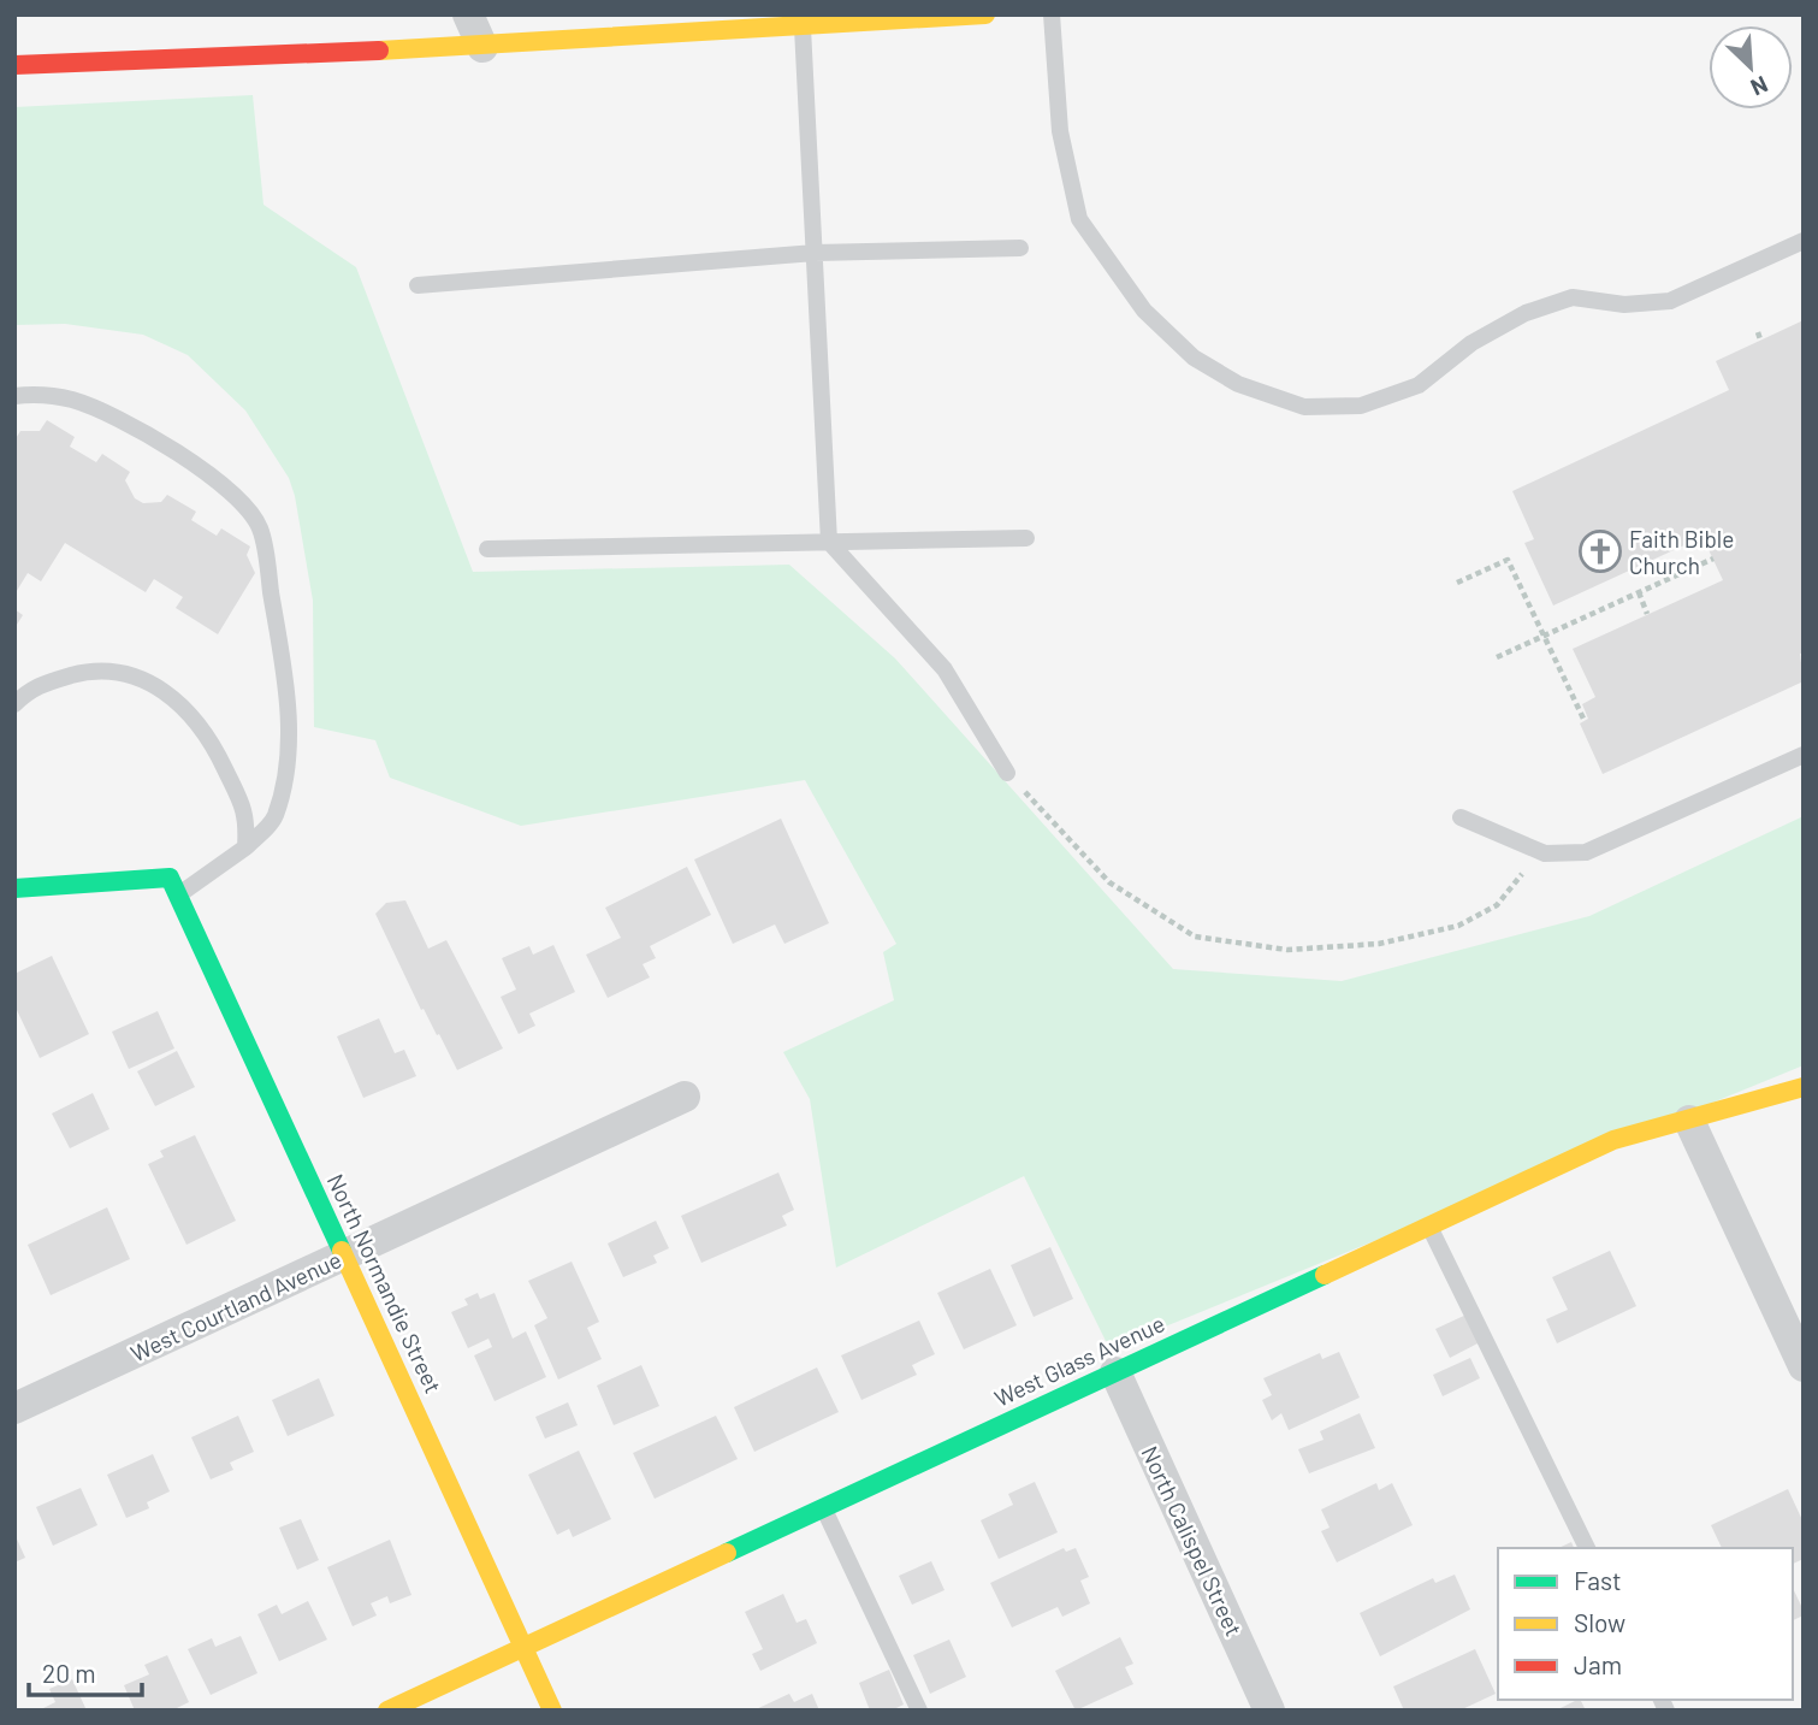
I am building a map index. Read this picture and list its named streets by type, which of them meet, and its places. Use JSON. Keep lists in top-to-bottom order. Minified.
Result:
{"streets":{"street":["North Normandie Street","West Courtland Avenue","West Glass Avenue","North Calispel Street"]},"crossings":[["North Normandie Street","West Courtland Avenue"],["North Normandie Street","West Glass Avenue"],["West Glass Avenue","North Calispel Street"]],"places":{"church":["Faith Bible Church"]},"legend":["Fast","Slow","Jam"],"scale_bar":"20 m","north":"bottom right"}
